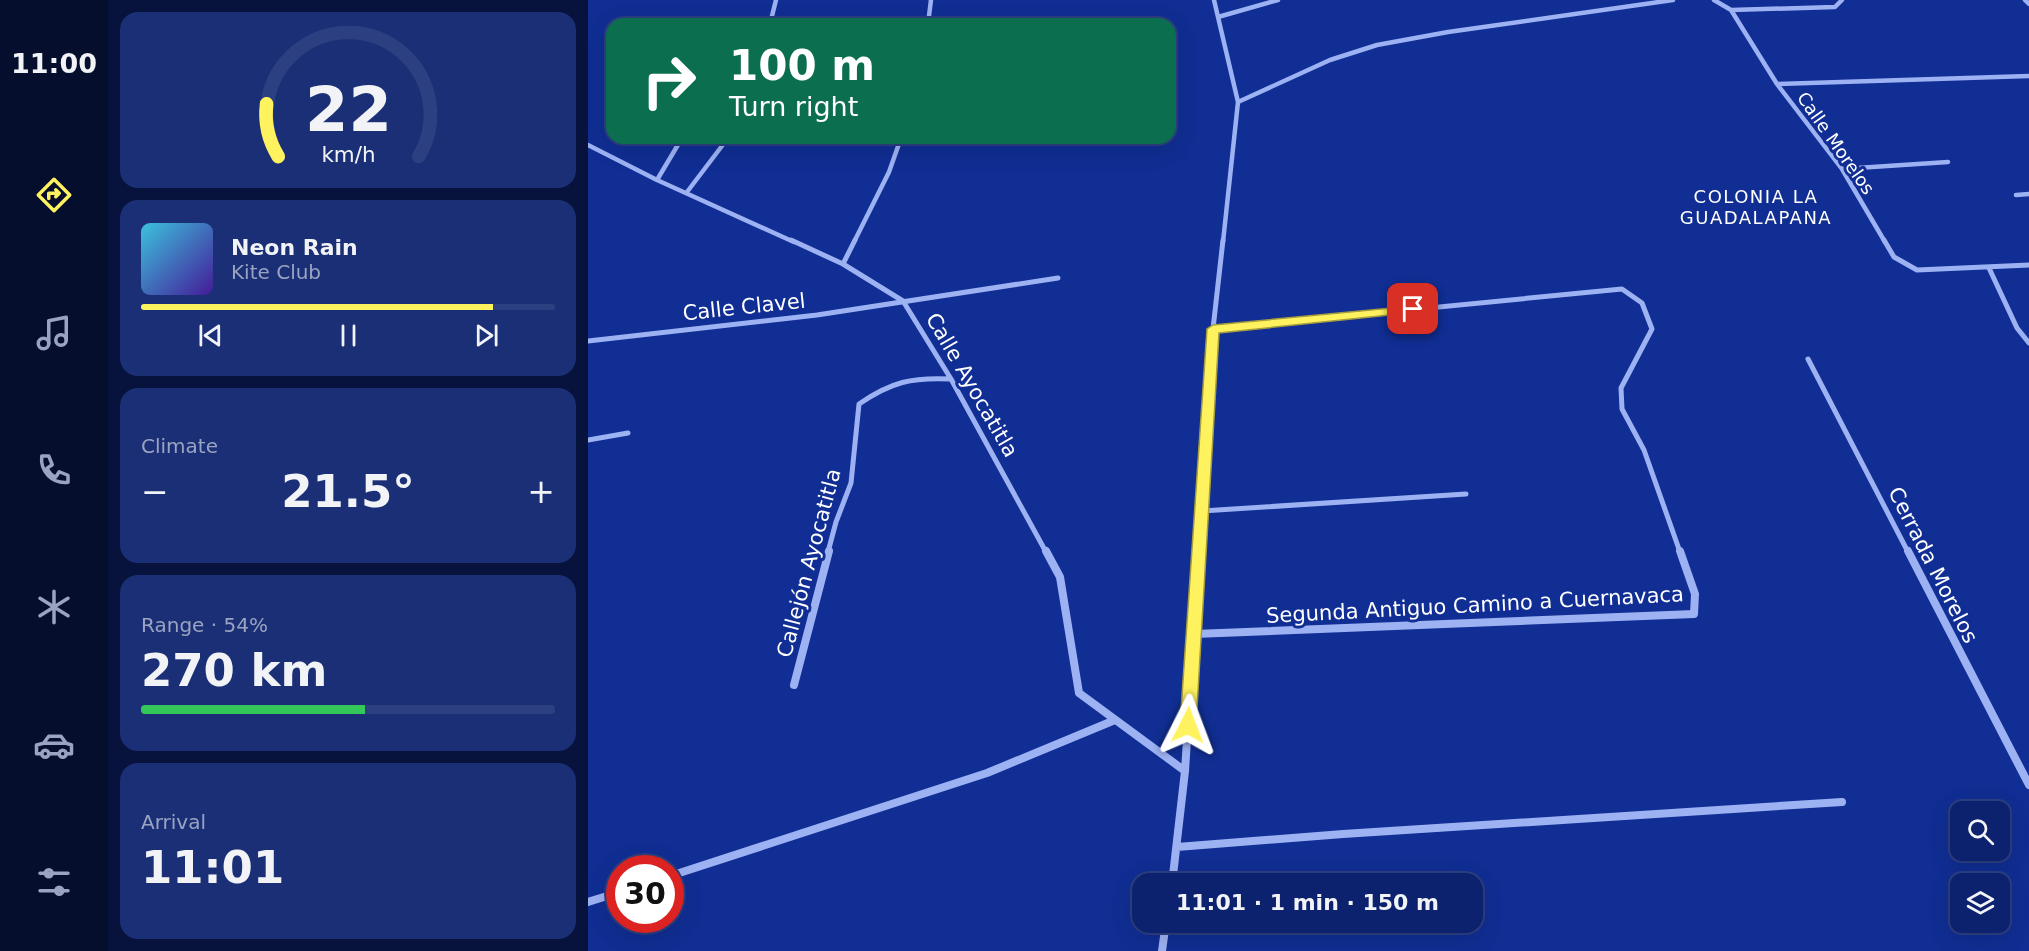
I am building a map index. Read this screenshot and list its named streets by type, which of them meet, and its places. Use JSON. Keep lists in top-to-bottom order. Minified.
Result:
{"streets":{"street":["Calle Morelos","Calle Clavel","Calle Ayocatitla","Callejón Ayocatitla","Cerrada Morelos","Segunda Antiguo Camino a Cuernavaca"]},"crossings":[["Calle Clavel","Calle Ayocatitla"],["Calle Ayocatitla","Callejón Ayocatitla"]],"districts":["COLONIA LA GUADALAPANA"],"page":{"tabs":"11:00","turn":["100 m","Turn right"],"song":["Neon Rain","Kite Club"],"tile":["Climate",["Range · 54%","270 km"],["Arrival","11:01"]],"heat":["−","21.5°","+"],"limit":"30","trip":"11:01 · 1 min · 150 m","gauge":["22","km/h"]}}
